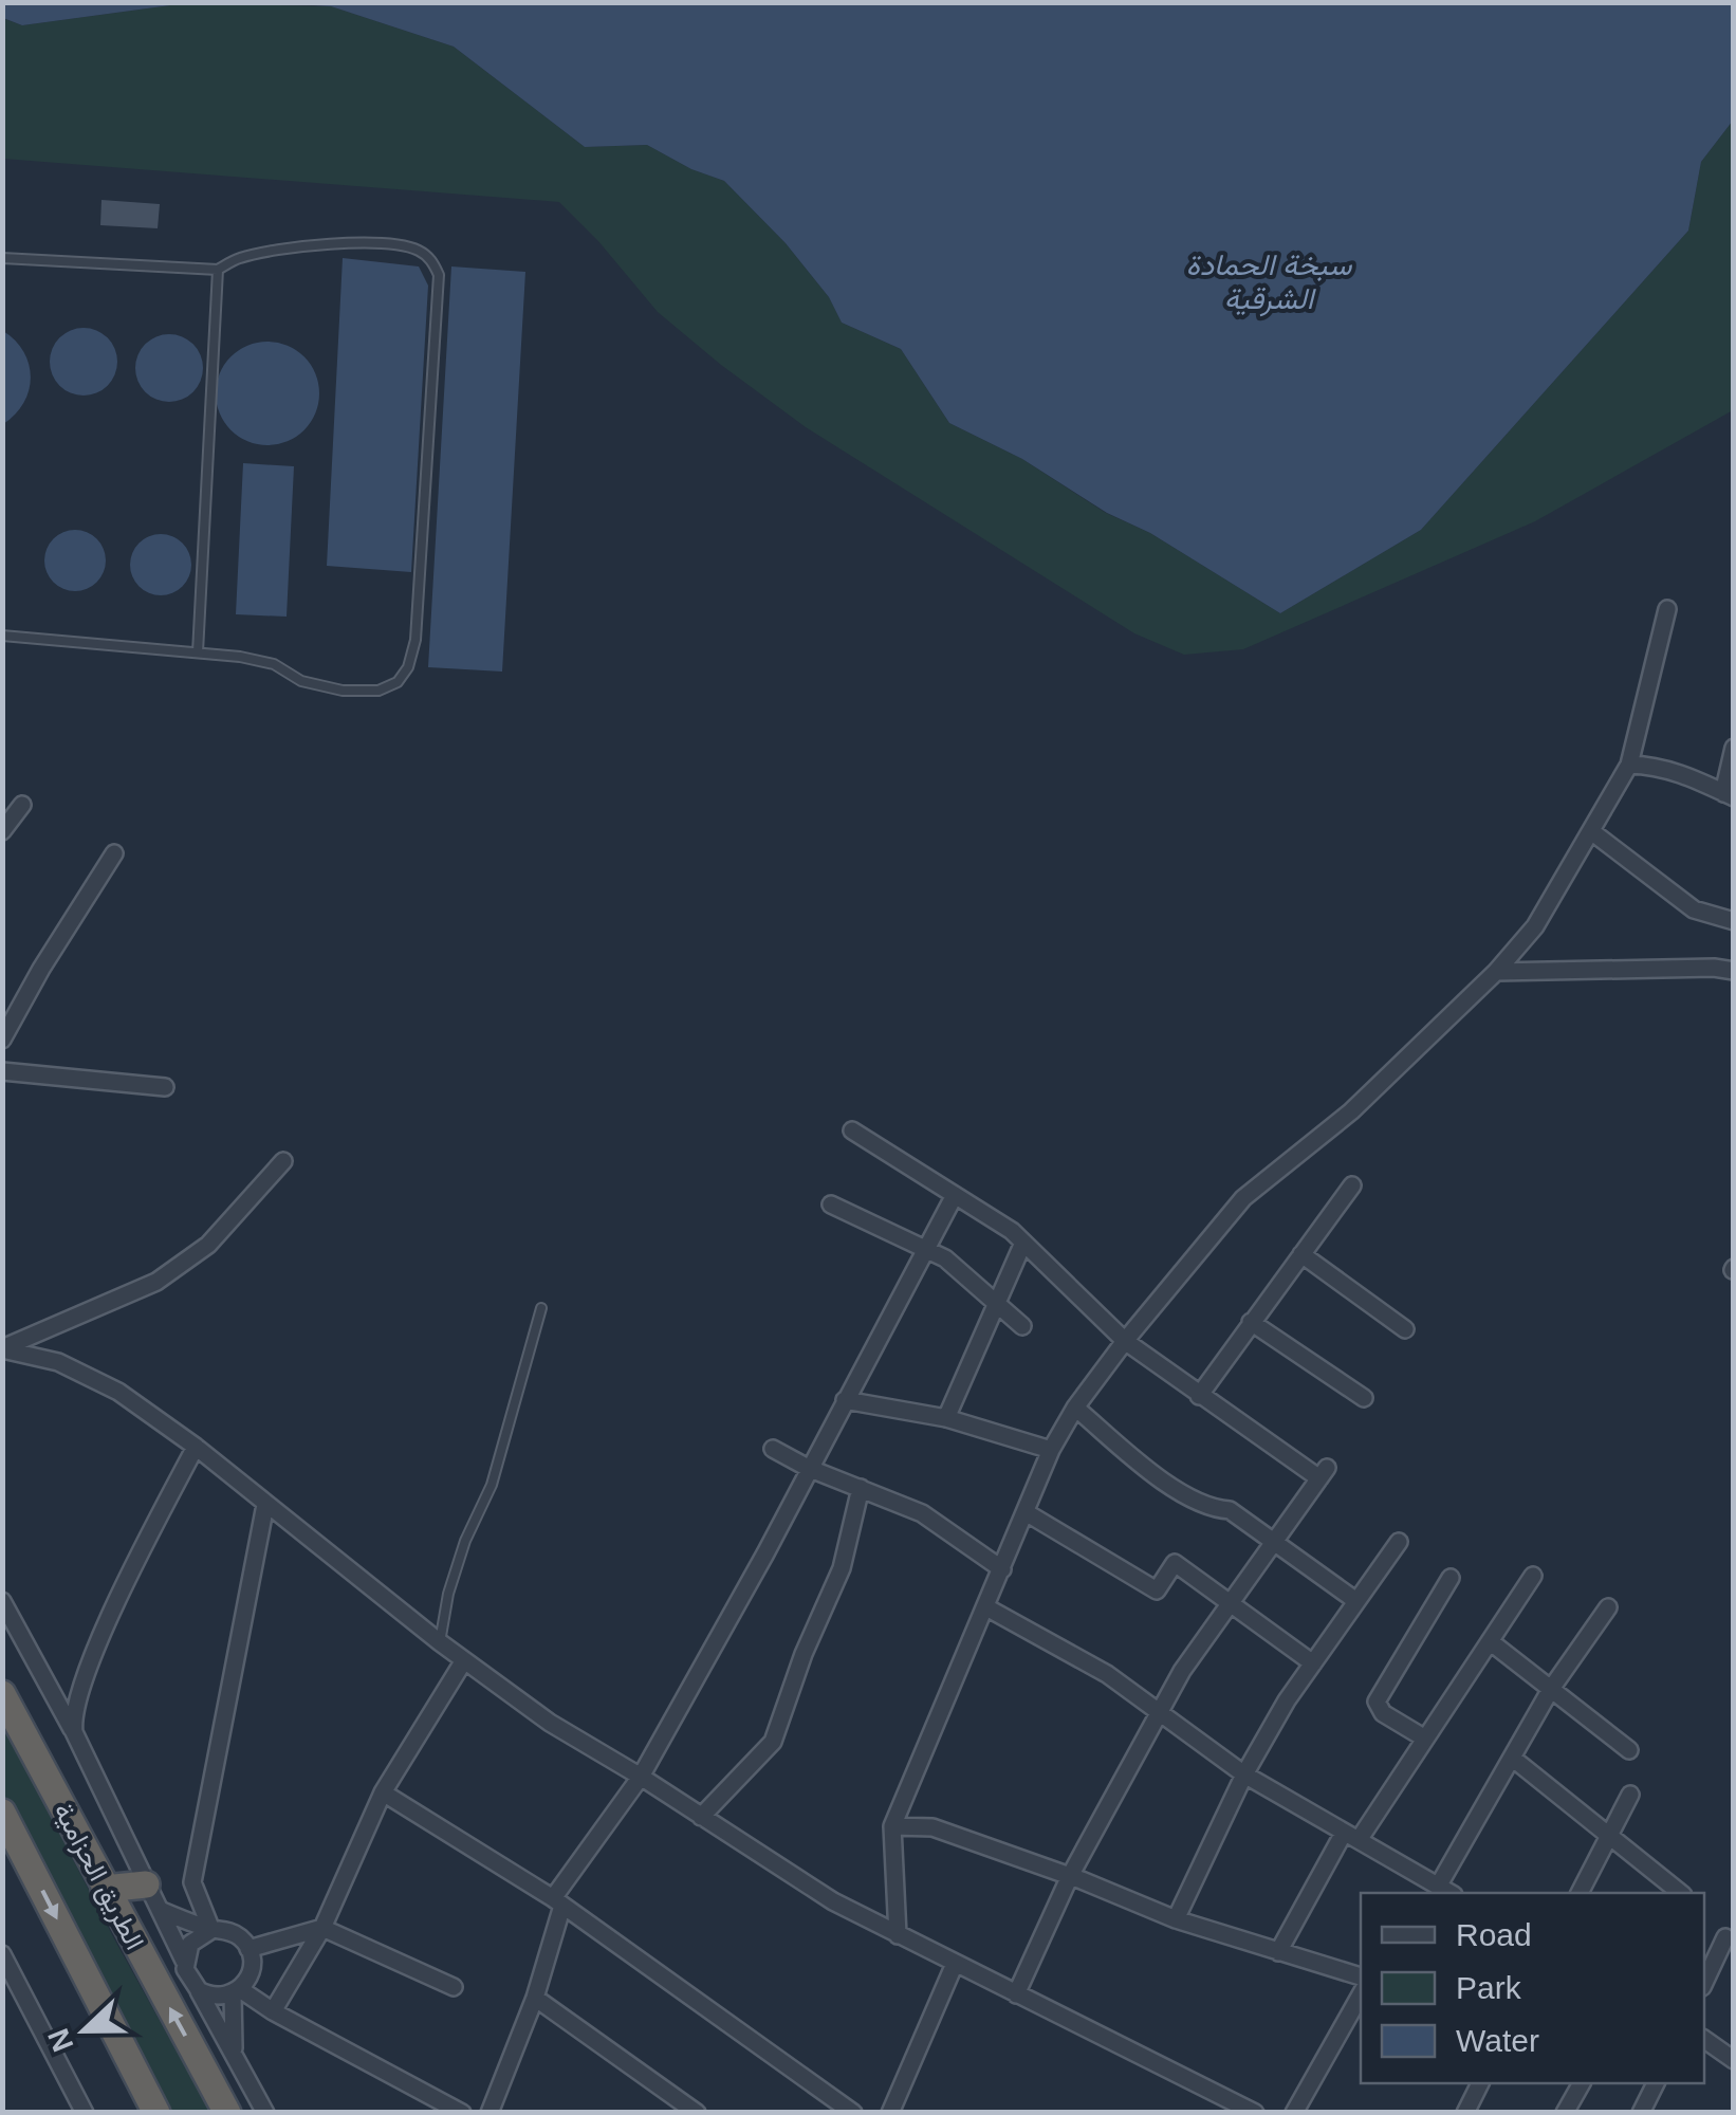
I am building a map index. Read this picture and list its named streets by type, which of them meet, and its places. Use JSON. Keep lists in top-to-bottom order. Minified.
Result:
{"streets":{"highway":["الطريق الحزامية"]},"water":["سبخة الحمادة الشرقية"],"legend":["Road","Park","Water"],"north":"left"}
